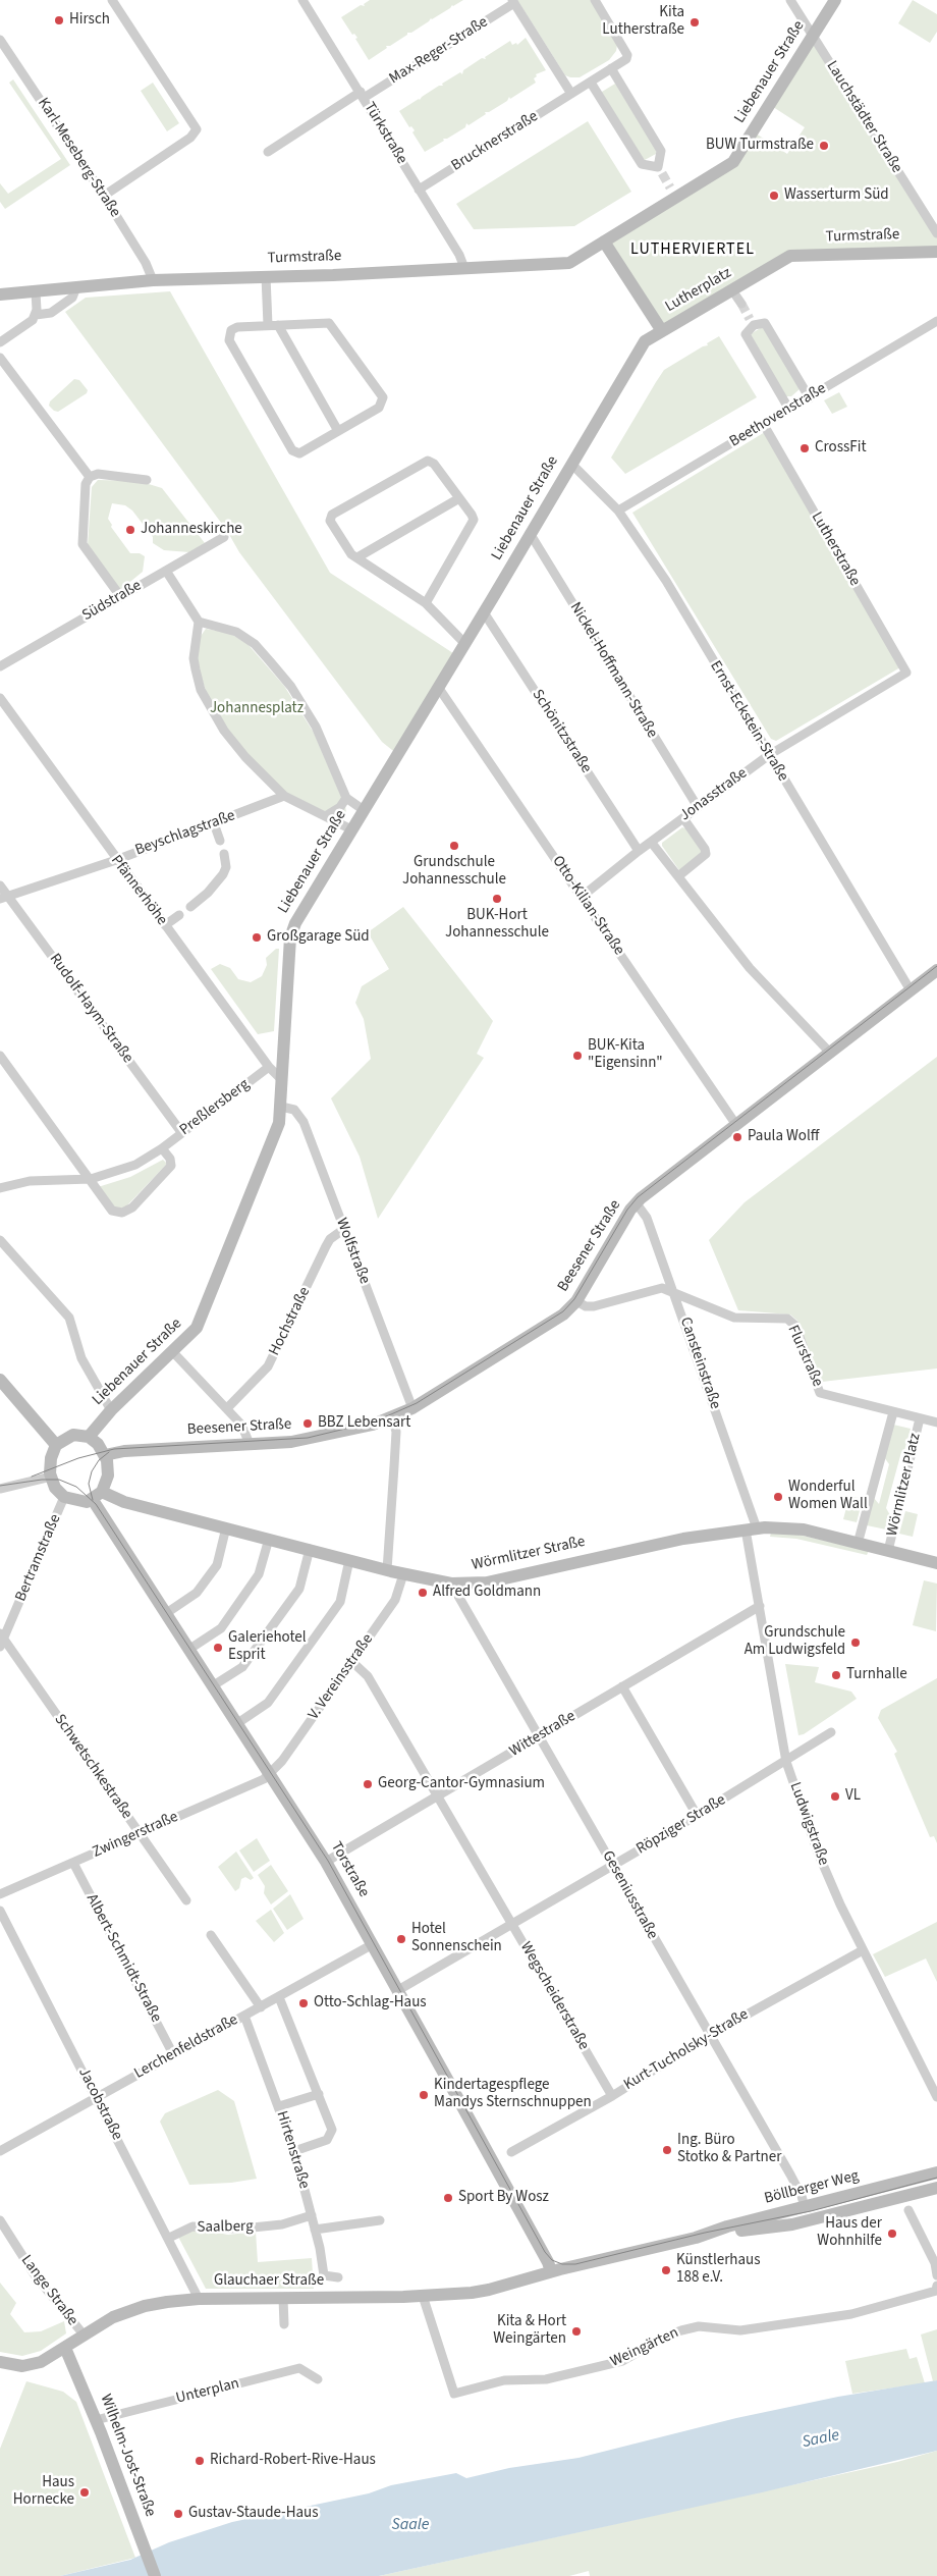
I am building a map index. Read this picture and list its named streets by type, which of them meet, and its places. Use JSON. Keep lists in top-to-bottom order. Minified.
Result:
{"streets":{"street":["Max-Reger-Straße","Liebenauer Straße","Lauchstädter Straße","Türkstraße","Brucknerstraße","Karl-Meseberg-Straße","Turmstraße","Lutherplatz","Beethovenstraße","Lutherstraße","Südstraße","Nickel-Hoffmann-Straße","Ernst-Eckstein-Straße","Schönitzstraße","Jonasstraße","Beyschlagstraße","Pfännerhöhe","Otto-Kilian-Straße","Rudolf-Haym-Straße","Preßlersberg","Beesener Straße","Wolfstraße","Hochstraße","Flurstraße","Cansteinstraße","Wörmlitzer Platz","Wörmlitzer Straße","Bertramstraße","V. Vereinsstraße","Wittestraße","Schwetschkestraße","Ludwigstraße","Röpziger Straße","Zwingerstraße","Torstraße","Geseniusstraße","Albert-Schmidt-Straße","Wegscheiderstraße","Lerchenfeldstraße","Kurt-Tucholsky-Straße","Jacobstraße","Hirtenstraße","Böllberger Weg","Saalberg","Glauchaer Straße","Lange Straße","Weingärten","Unterplan","Wilhelm-Jost-Straße"]},"crossings":[["Max-Reger-Straße","Türkstraße"],["Liebenauer Straße","Lauchstädter Straße"],["Liebenauer Straße","Turmstraße"],["Liebenauer Straße","Lutherplatz"],["Liebenauer Straße","Nickel-Hoffmann-Straße"],["Liebenauer Straße","Ernst-Eckstein-Straße"],["Liebenauer Straße","Schönitzstraße"],["Liebenauer Straße","Pfännerhöhe"],["Liebenauer Straße","Otto-Kilian-Straße"],["Liebenauer Straße","Beesener Straße"],["Liebenauer Straße","Wolfstraße"],["Liebenauer Straße","Wörmlitzer Straße"],["Liebenauer Straße","Bertramstraße"],["Liebenauer Straße","Torstraße"],["Türkstraße","Brucknerstraße"],["Türkstraße","Turmstraße"],["Karl-Meseberg-Straße","Turmstraße"],["Turmstraße","Lutherplatz"],["Beethovenstraße","Lutherstraße"],["Beethovenstraße","Ernst-Eckstein-Straße"],["Lutherstraße","Jonasstraße"],["Nickel-Hoffmann-Straße","Jonasstraße"],["Ernst-Eckstein-Straße","Jonasstraße"],["Ernst-Eckstein-Straße","Beesener Straße"],["Schönitzstraße","Jonasstraße"],["Jonasstraße","Otto-Kilian-Straße"],["Beyschlagstraße","Pfännerhöhe"],["Beyschlagstraße","Rudolf-Haym-Straße"],["Pfännerhöhe","Preßlersberg"],["Otto-Kilian-Straße","Beesener Straße"],["Rudolf-Haym-Straße","Preßlersberg"],["Beesener Straße","Wolfstraße"],["Beesener Straße","Cansteinstraße"],["Beesener Straße","Wörmlitzer Straße"],["Beesener Straße","Bertramstraße"],["Beesener Straße","Torstraße"],["Wolfstraße","Hochstraße"],["Flurstraße","Cansteinstraße"],["Flurstraße","Wörmlitzer Platz"],["Cansteinstraße","Wörmlitzer Straße"],["Cansteinstraße","Ludwigstraße"],["Wörmlitzer Platz","Wörmlitzer Straße"],["Wörmlitzer Straße","Bertramstraße"],["Wörmlitzer Straße","V. Vereinsstraße"],["Wörmlitzer Straße","Ludwigstraße"],["Wörmlitzer Straße","Torstraße"],["Wörmlitzer Straße","Geseniusstraße"],["Bertramstraße","Schwetschkestraße"],["Bertramstraße","Torstraße"],["V. Vereinsstraße","Zwingerstraße"],["V. Vereinsstraße","Torstraße"],["V. Vereinsstraße","Wegscheiderstraße"],["Wittestraße","Ludwigstraße"],["Wittestraße","Torstraße"],["Wittestraße","Geseniusstraße"],["Wittestraße","Wegscheiderstraße"],["Schwetschkestraße","Zwingerstraße"],["Ludwigstraße","Röpziger Straße"],["Ludwigstraße","Kurt-Tucholsky-Straße"],["Röpziger Straße","Torstraße"],["Röpziger Straße","Geseniusstraße"],["Röpziger Straße","Wegscheiderstraße"],["Zwingerstraße","Torstraße"],["Zwingerstraße","Albert-Schmidt-Straße"],["Torstraße","Lerchenfeldstraße"],["Torstraße","Böllberger Weg"],["Torstraße","Glauchaer Straße"],["Geseniusstraße","Kurt-Tucholsky-Straße"],["Geseniusstraße","Böllberger Weg"],["Albert-Schmidt-Straße","Lerchenfeldstraße"],["Wegscheiderstraße","Kurt-Tucholsky-Straße"],["Lerchenfeldstraße","Jacobstraße"],["Lerchenfeldstraße","Hirtenstraße"],["Jacobstraße","Saalberg"],["Jacobstraße","Glauchaer Straße"],["Hirtenstraße","Saalberg"],["Böllberger Weg","Glauchaer Straße"],["Glauchaer Straße","Lange Straße"],["Glauchaer Straße","Weingärten"],["Glauchaer Straße","Wilhelm-Jost-Straße"],["Unterplan","Wilhelm-Jost-Straße"]],"districts":["LUTHERVIERTEL"],"water":["Saale"],"parks":["Johannesplatz"],"places":["Hirsch","Kita Lutherstraße","BUW Turmstraße","Wasserturm Süd","CrossFit","Johanneskirche","Grundschule Johannesschule","BUK-Hort Johannesschule","Großgarage Süd","BUK-Kita \"Eigensinn\"","Paula Wolff","BBZ Lebensart","Wonderful Women Wall","Alfred Goldmann","Grundschule Am Ludwigsfeld","Galeriehotel Esprit","Turnhalle","Georg-Cantor-Gymnasium","VL","Hotel Sonnenschein","Otto-Schlag-Haus","Kindertagespflege Mandys Sternschnuppen","Ing. Büro Stotko & Partner","Sport By Wosz","Haus der Wohnhilfe","Künstlerhaus 188 e.V.","Kita & Hort Weingärten","Richard-Robert-Rive-Haus","Haus Hornecke","Gustav-Staude-Haus"]}
